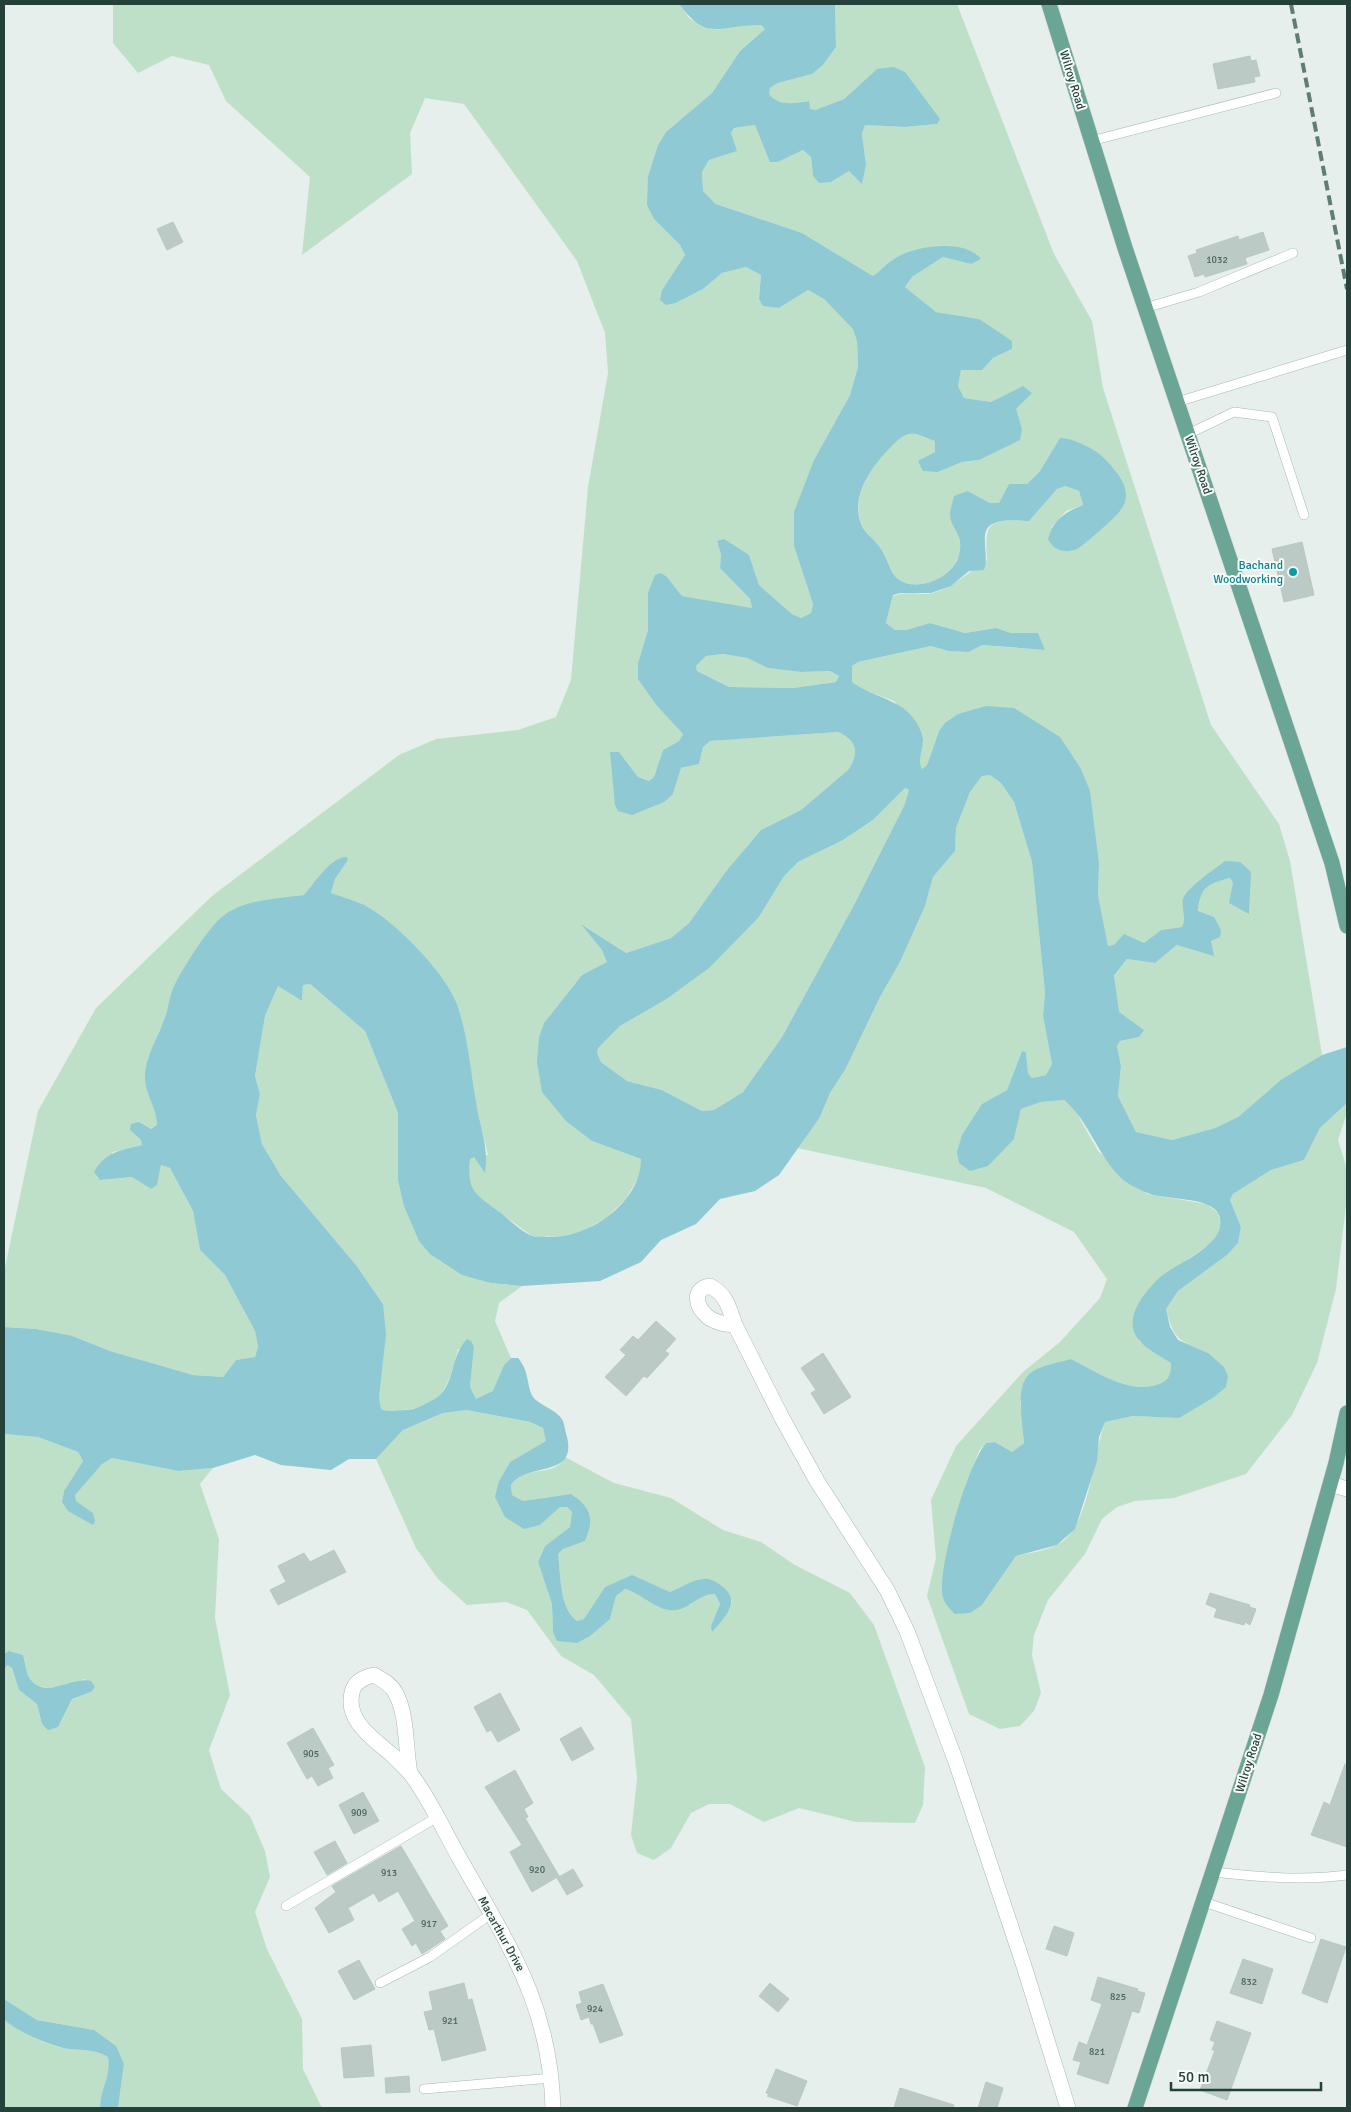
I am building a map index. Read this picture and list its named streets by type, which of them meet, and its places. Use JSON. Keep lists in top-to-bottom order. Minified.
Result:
{"streets":{"main road":["Wilroy Road"],"street":["Macarthur Drive"]},"places":["Bachand Woodworking"],"house_numbers":["1032","905","909","920","913","917","832","825","924","921","821"],"scale_bar":"50 m"}
